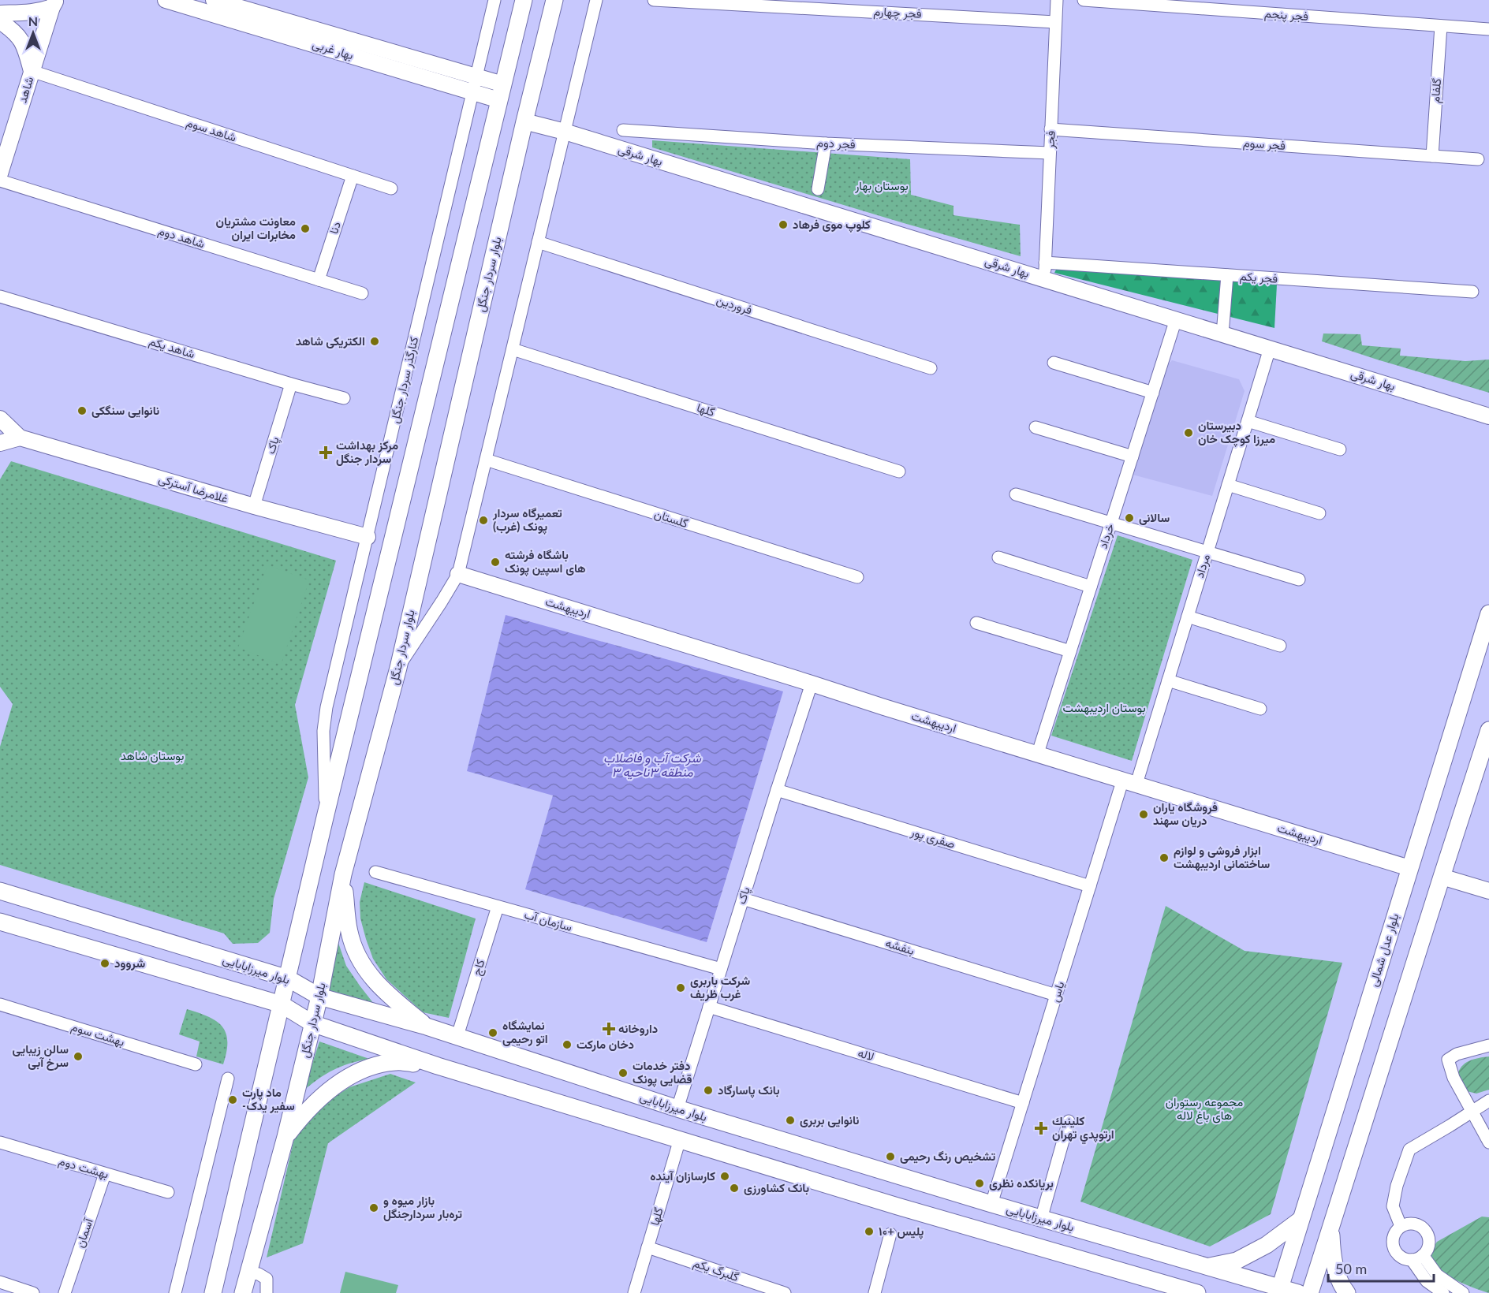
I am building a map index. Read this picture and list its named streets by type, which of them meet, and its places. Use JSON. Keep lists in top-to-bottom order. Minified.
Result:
{"streets":{"main road":["بلوار سردار جنگل","بلوار عدل شمالی","بلوار میرزابابایی"],"street":["فجر چهارم","فجر پنجم","بهار غربی","شاهد","گلفام","شاهد سوم","فجر","فجر دوم","فجر سوم","بهار شرقی","دنا","شاهد دوم","فجر یکم","فروردین","شاهد یکم","کنارگذر سردار جنگل","گلها","پاک","غلامرضا آسترکی","گلستان","خرداد","مرداد","اردیبهشت","صفری پور","سازمان آب","بنفشه","کاج","یاس","بهشت سوم","لاله","بهشت دوم","آسمان","گلبرگ یکم"]},"crossings":[["فجر چهارم","فجر"],["فجر پنجم","گلفام"],["بهار غربی","کنارگذر سردار جنگل"],["شاهد","شاهد سوم"],["گلفام","فجر سوم"],["شاهد سوم","دنا"],["فجر","فجر دوم"],["فجر","فجر سوم"],["فجر","بهار شرقی"],["فجر","فجر یکم"],["بهار شرقی","بلوار سردار جنگل"],["بهار شرقی","خرداد"],["بهار شرقی","مرداد"],["دنا","شاهد دوم"],["بلوار سردار جنگل","بلوار میرزابابایی"],["شاهد یکم","پاک"],["کنارگذر سردار جنگل","غلامرضا آسترکی"],["گلها","گلبرگ یکم"],["پاک","غلامرضا آسترکی"],["پاک","اردیبهشت"],["پاک","صفری پور"],["پاک","سازمان آب"],["پاک","بنفشه"],["پاک","بلوار میرزابابایی"],["پاک","لاله"],["خرداد","اردیبهشت"],["مرداد","اردیبهشت"],["مرداد","یاس"],["اردیبهشت","بلوار عدل شمالی"],["اردیبهشت","یاس"],["صفری پور","یاس"],["سازمان آب","کاج"],["بنفشه","یاس"],["بلوار عدل شمالی","بلوار میرزابابایی"],["بلوار میرزابابایی","یاس"],["یاس","لاله"],["بهشت دوم","آسمان"]],"water":["شرکت آب و فاضلاب منطقه ۳ناحیه ۳"],"parks":["بوستان بهار","بوستان اردیبهشت","بوستان شاهد","مجموعه رستوران های باغ لاله"],"places":{"other":["کلوپ موی فرهاد","معاونت مشتریان مخابرات ایران","الکتریکی شاهد","نانوایی سنگکی","دبیرستان میرزا کوچک خان","سالانی","تعمیرگاه سردار پونک (غرب)","باشگاه فرشته های اسپین پونک","فروشگاه یاران دریان سهند","ابزار فروشی و لوازم ساختمانی اردیبهشت","شروود","شرکت باربری غرب ظریف","نمایشگاه اتو رحیمی","دخان مارکت","سالن زیبایی سرخ آبی","دفتر خدمات قضایی پونک","بانک پاسارگاد","ماد پارت -سفیر یدک","نانوایی بربری","تشخیص رنگ رحیمی","کارسازان آینده","بریانکده نظری","بانک کشاورزی","بازار میوه و تره‌بار سردارجنگل","پلیس +۱۰"],"health":["مرکز بهداشت سردار جنگل","داروخانه","كلينيك ارتوپدي تهران"]},"scale_bar":"50 m","north":"top"}
